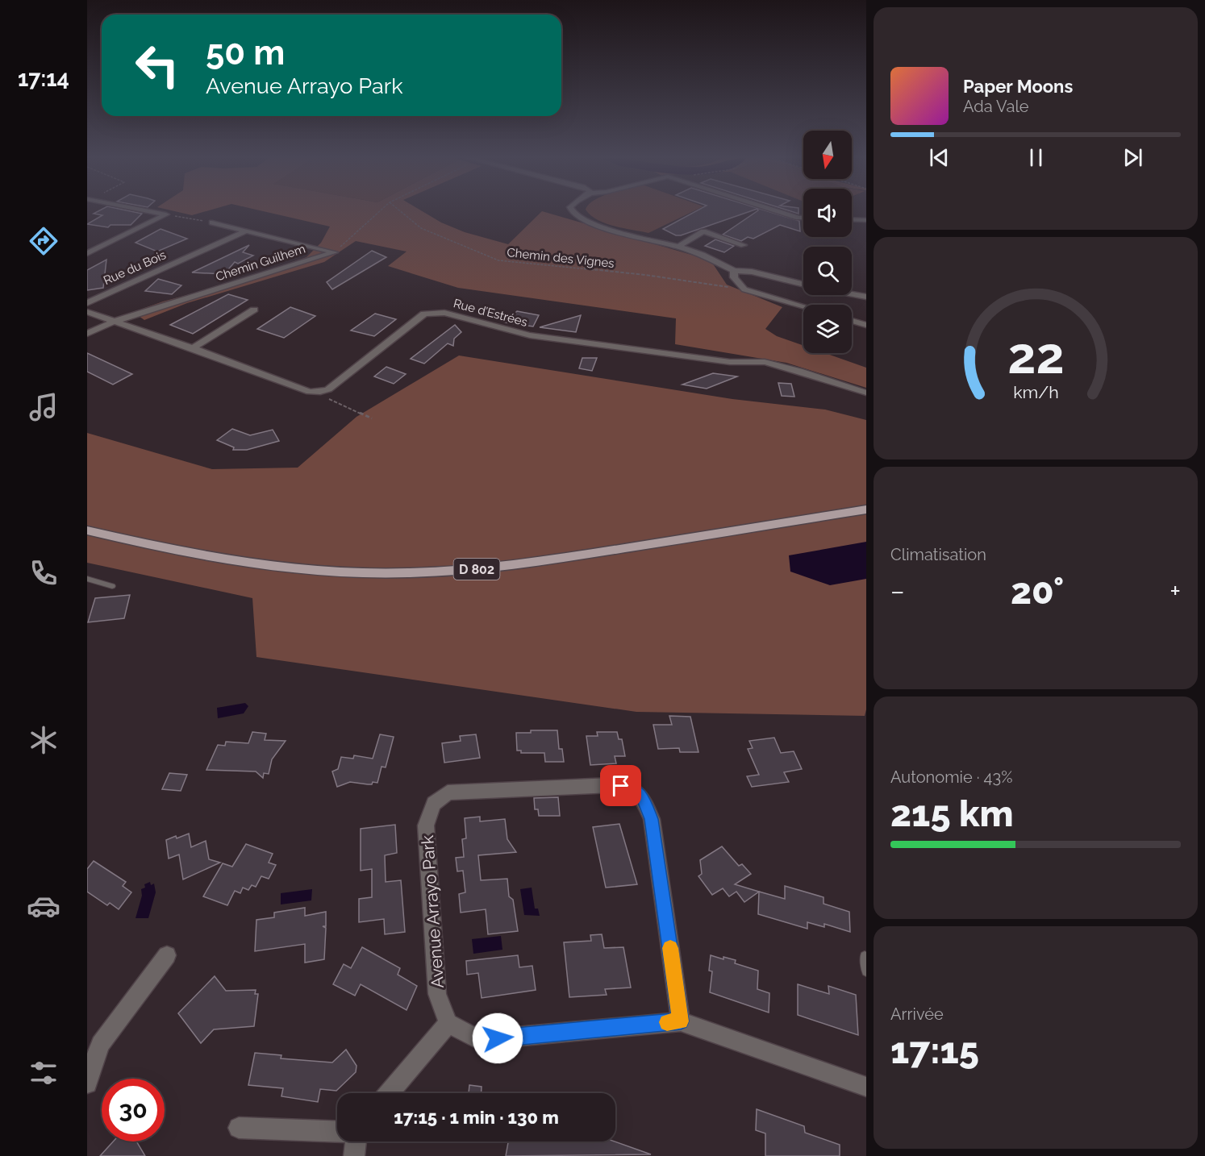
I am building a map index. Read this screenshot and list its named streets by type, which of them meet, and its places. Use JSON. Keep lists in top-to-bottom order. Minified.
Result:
{"streets":{"main road":["D 802"],"street":["Chemin Guilhem","Rue du Bois","Rue d’Estrées","Avenue Arrayo Park"],"path":["Chemin des Vignes"]},"north":"bottom","page":{"tabs":"17:14","turn":["50 m","Avenue Arrayo Park"],"song":["Paper Moons","Ada Vale"],"tile":["Climatisation",["Autonomie · 43%","215 km"],["Arrivée","17:15"]],"heat":["−","20°","+"],"limit":"30","trip":"17:15 · 1 min · 130 m","gauge":["22","km/h"]}}
